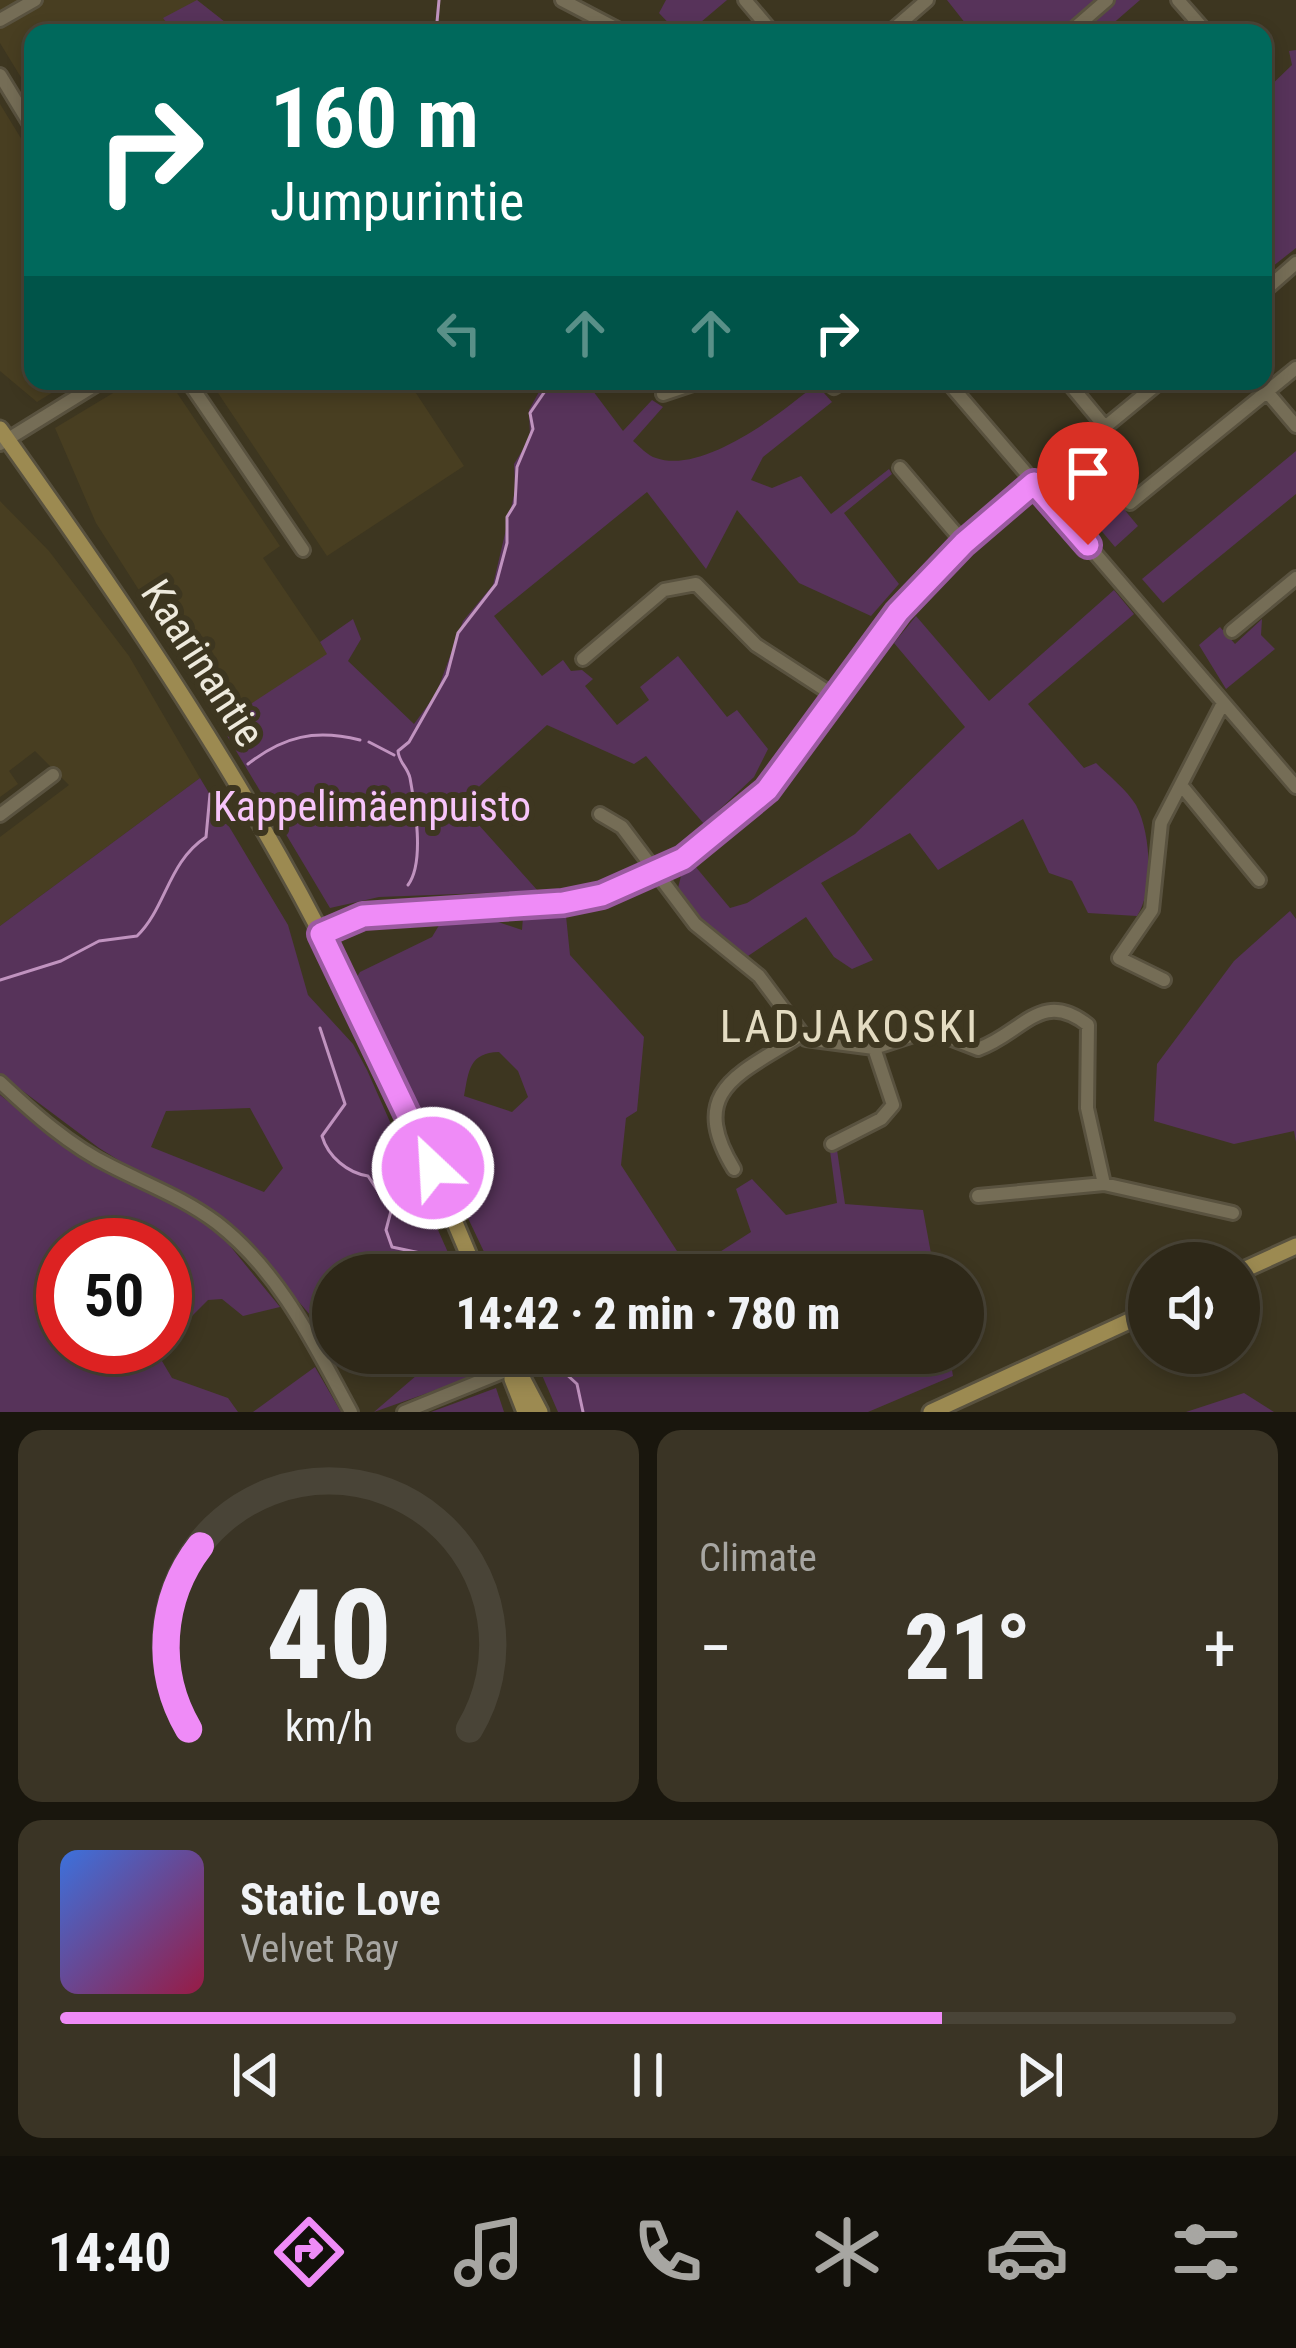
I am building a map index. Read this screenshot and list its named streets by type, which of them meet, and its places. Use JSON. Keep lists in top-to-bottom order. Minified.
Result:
{"streets":{"main road":["Kaarinantie"]},"districts":["LADJAKOSKI"],"parks":["Kappelimäenpuisto"],"page":{"turn":["160 m","Jumpurintie"],"limit":"50","trip":"14:42 · 2 min · 780 m","tile":"Climate","heat":["−","21°","+"],"song":["Static Love","Velvet Ray"],"tabs":"14:40","gauge":["40","km/h"]}}
